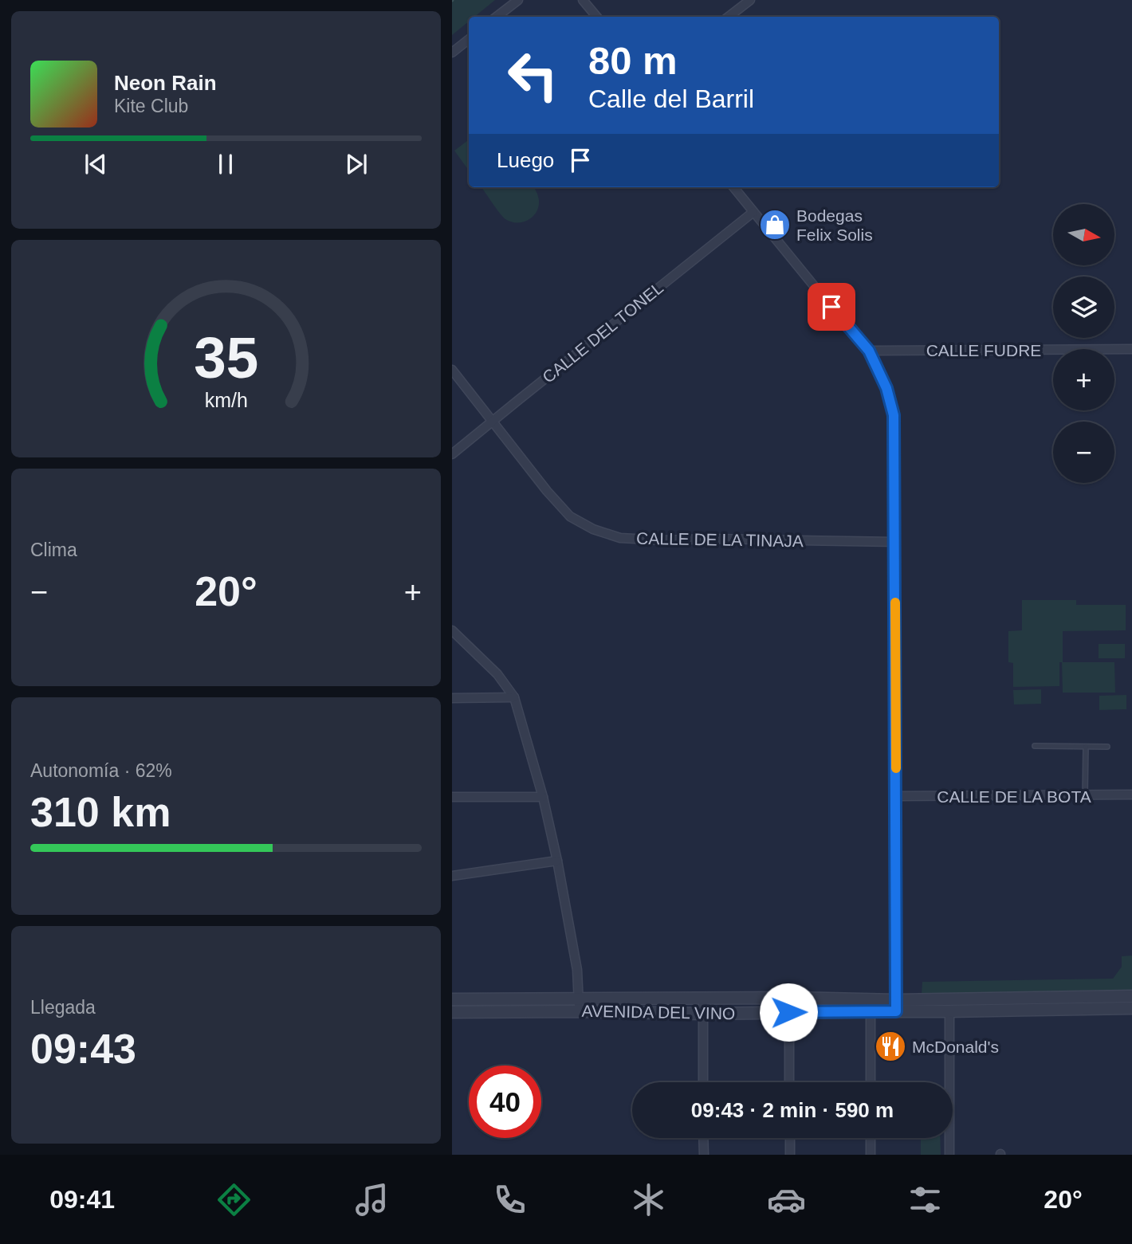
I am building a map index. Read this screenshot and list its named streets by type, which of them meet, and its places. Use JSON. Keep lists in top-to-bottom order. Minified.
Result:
{"streets":{"street":["CALLE DEL TONEL","CALLE FUDRE","CALLE DE LA TINAJA","CALLE DE LA BOTA","AVENIDA DEL VINO"]},"crossings":[["CALLE DEL TONEL","CALLE DE LA TINAJA"]],"places":{"shop":["Bodegas Felix Solis"],"restaurant":["McDonald's"]},"north":"right","page":{"turn":["80 m","Calle del Barril"],"song":["Neon Rain","Kite Club"],"then":"Luego","map_buttons":["+","−"],"tile":["Clima",["Autonomía · 62%","310 km"],["Llegada","09:43"]],"heat":["−","20°","+"],"limit":"40","trip":"09:43 · 2 min · 590 m","tabs":["09:41","20°"],"gauge":["35","km/h"]}}
